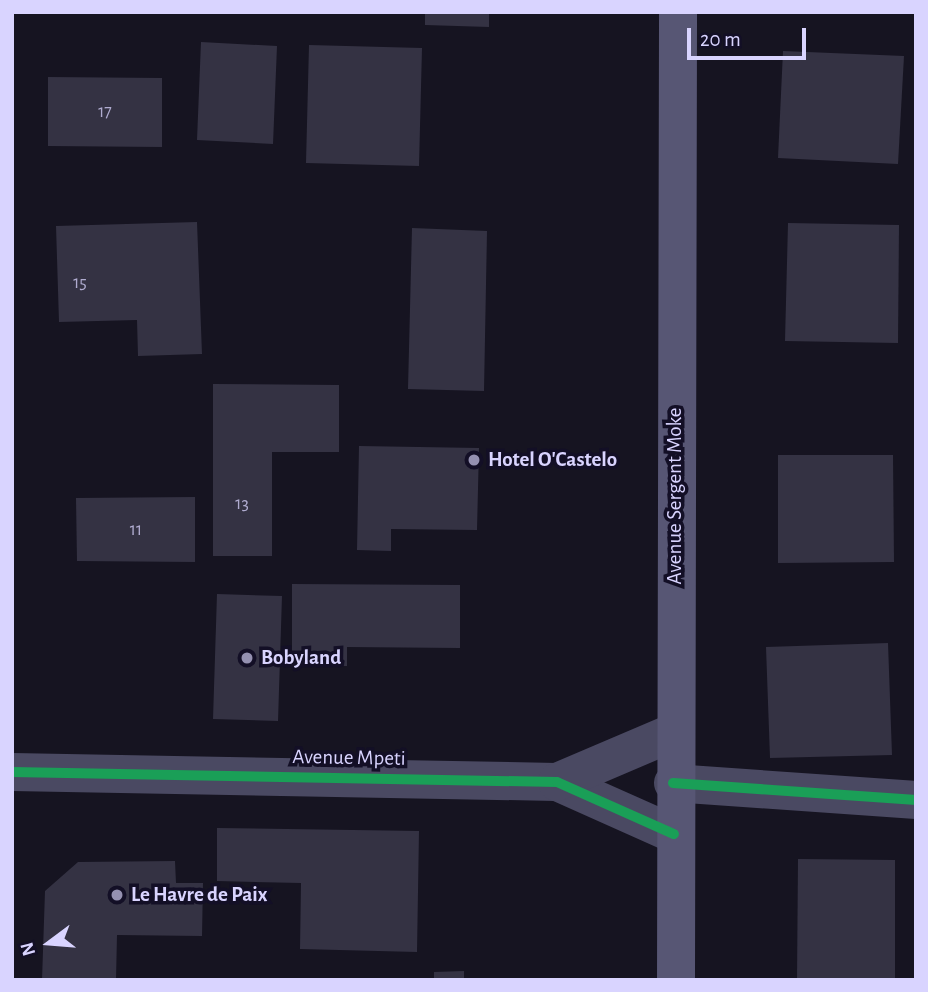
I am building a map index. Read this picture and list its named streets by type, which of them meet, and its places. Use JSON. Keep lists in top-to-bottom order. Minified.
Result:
{"streets":{"main road":["Avenue Sergent Moke"],"street":["Avenue Mpeti"]},"crossings":[["Avenue Sergent Moke","Avenue Mpeti"]],"places":["Hotel O'Castelo","Bobyland","Le Havre de Paix"],"house_numbers":["17","15","13","11"],"scale_bar":"20 m","north":"left"}
